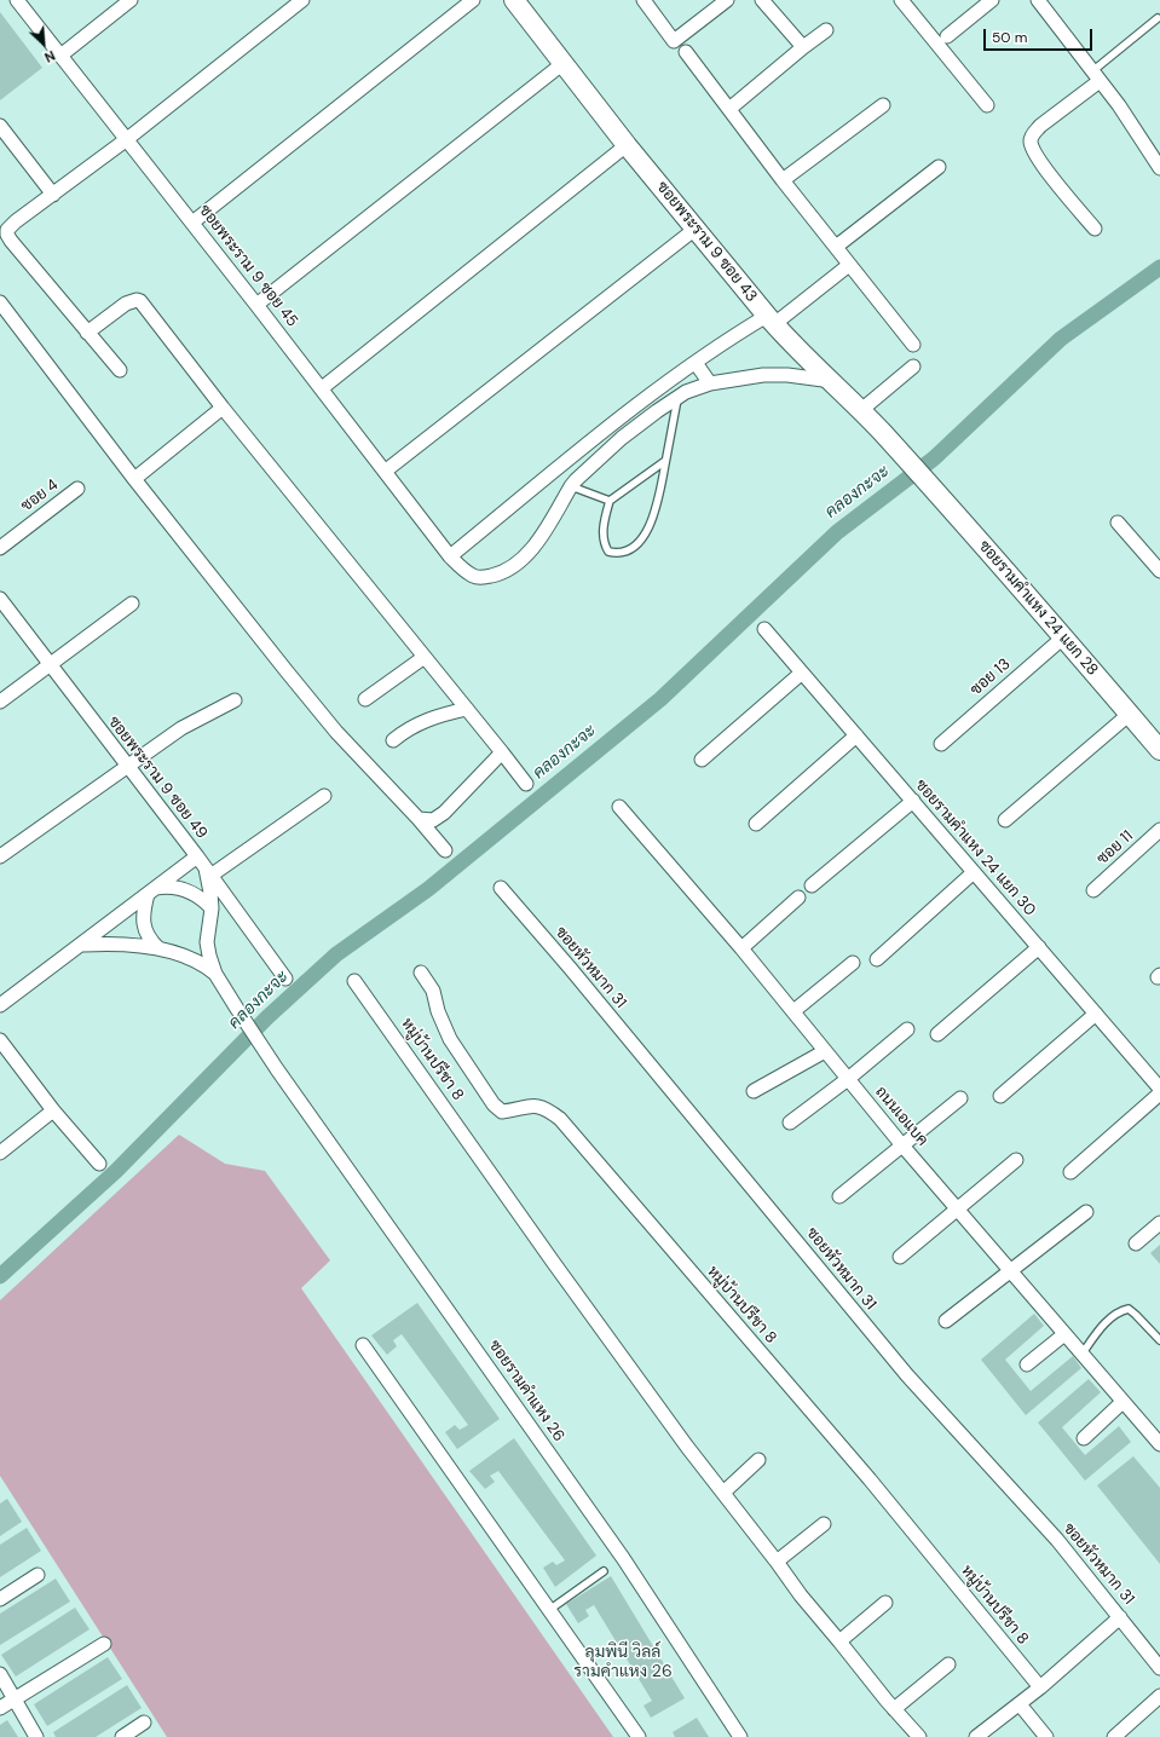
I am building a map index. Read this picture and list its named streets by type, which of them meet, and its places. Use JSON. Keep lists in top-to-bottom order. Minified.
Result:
{"streets":{"street":["ซอยพระราม 9 ซอย 43","ซอยพระราม 9 ซอย 45","ซอย 4","ซอยรามคำแหง 24 แยก 28","ซอย 13","ซอยพระราม 9 ซอย 49","ซอยรามคำแหง 24 แยก 30","ซอย 11","ซอยหัวหมาก 31","หมู่บ้านปรีชา 8","ถนนเอแบค","ซอยรามคำแหง 26"]},"crossings":[["ซอยพระราม 9 ซอย 43","ซอยพระราม 9 ซอย 45"],["ซอยพระราม 9 ซอย 43","ซอยรามคำแหง 24 แยก 28"],["ซอยรามคำแหง 24 แยก 28","ซอย 13"]],"districts":["ลุมพินี วิลล์ รามคำแหง 26"],"water":["คลองกะจะ"],"scale_bar":"50 m","north":"bottom right"}
